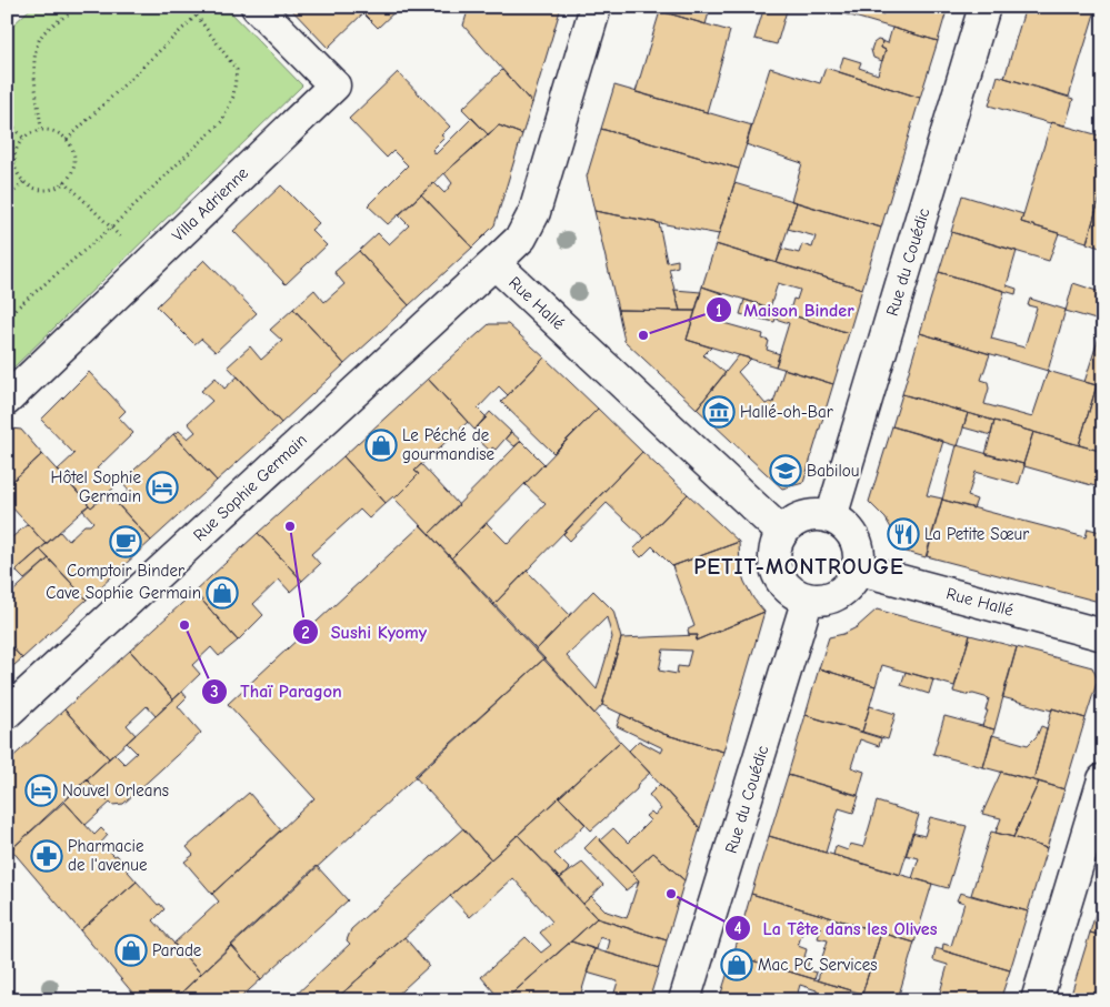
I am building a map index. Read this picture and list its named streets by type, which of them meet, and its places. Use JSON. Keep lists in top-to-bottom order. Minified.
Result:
{"streets":{"street":["Villa Adrienne","Rue du Couédic","Rue Hallé","Rue Sophie Germain"]},"crossings":[["Rue du Couédic","Rue Hallé"],["Rue Hallé","Rue Sophie Germain"]],"districts":["PETIT-MONTROUGE"],"places":{"other":["Maison Binder","Sushi Kyomy","Thaï Paragon","La Tête dans les Olives"],"museum":["Hallé-oh-Bar"],"shop":["Le Péché de gourmandise","Cave Sophie Germain","Parade","Mac PC Services"],"school or university":["Babilou"],"hotel":["Hôtel Sophie Germain","Nouvel Orleans"],"restaurant":["La Petite Sœur"],"cafe":["Comptoir Binder"],"pharmacy":["Pharmacie de l'avenue"]}}
